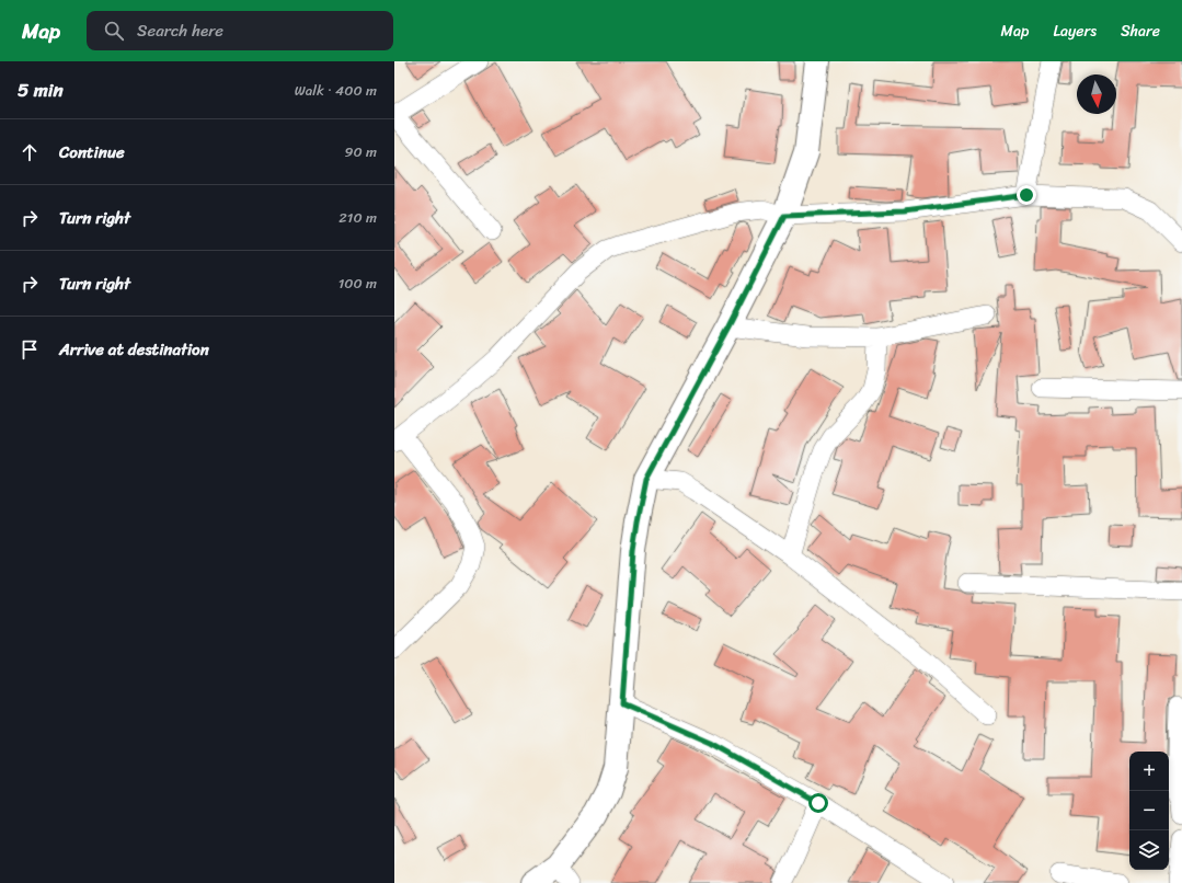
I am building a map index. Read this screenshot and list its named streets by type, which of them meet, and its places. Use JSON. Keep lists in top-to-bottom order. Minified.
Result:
{"north":"bottom","page":{"header":"Map","search":"Search here","nav":["Map","Layers","Share"],"heading":["5 min","Walk · 400 m"],"list":[["Continue","90 m"],["Turn right","210 m"],["Turn right","100 m"],"Arrive at destination"],"map_buttons":["+","−"]}}
